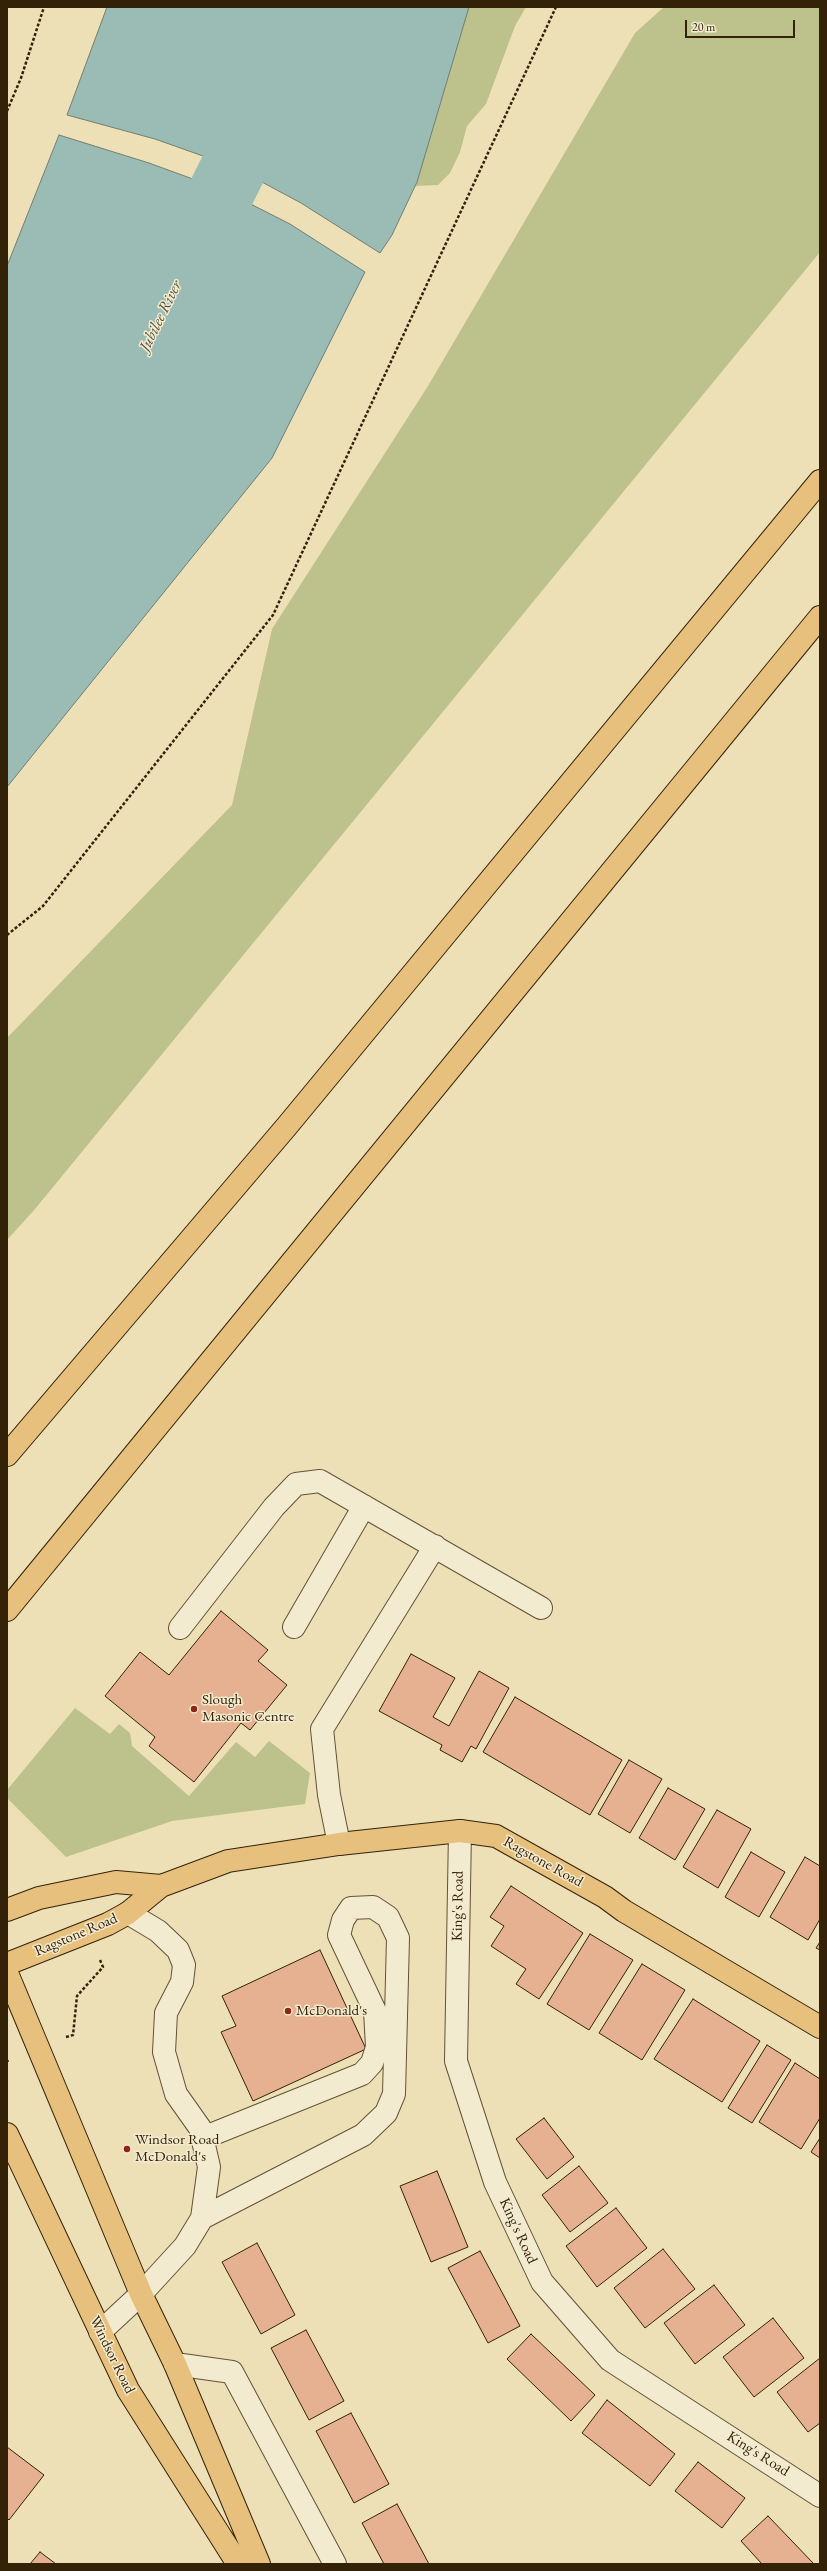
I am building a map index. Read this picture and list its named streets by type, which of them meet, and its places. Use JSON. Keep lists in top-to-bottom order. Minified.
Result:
{"streets":{"main road":["Ragstone Road","Windsor Road"],"street":["King's Road"]},"crossings":[["Ragstone Road","King's Road"]],"water":["Jubilee River"],"places":["Slough Masonic Centre","McDonald's","Windsor Road McDonald's"],"scale_bar":"20 m"}
